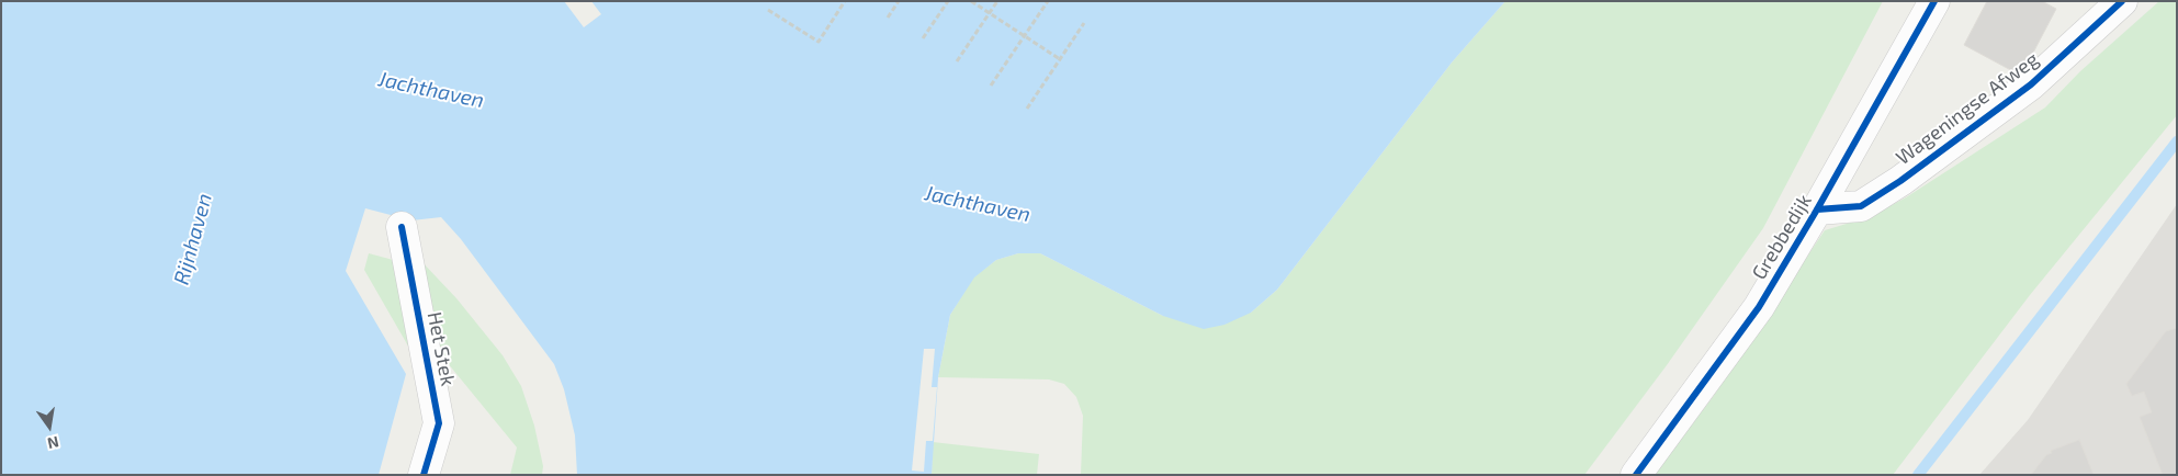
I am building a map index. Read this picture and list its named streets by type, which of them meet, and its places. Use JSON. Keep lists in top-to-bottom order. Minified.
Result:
{"streets":{"street":["Wageningse Afweg","Grebbedijk","Het Stek"]},"crossings":[["Wageningse Afweg","Grebbedijk"]],"water":["Jachthaven","Rijnhaven"],"north":"bottom"}
